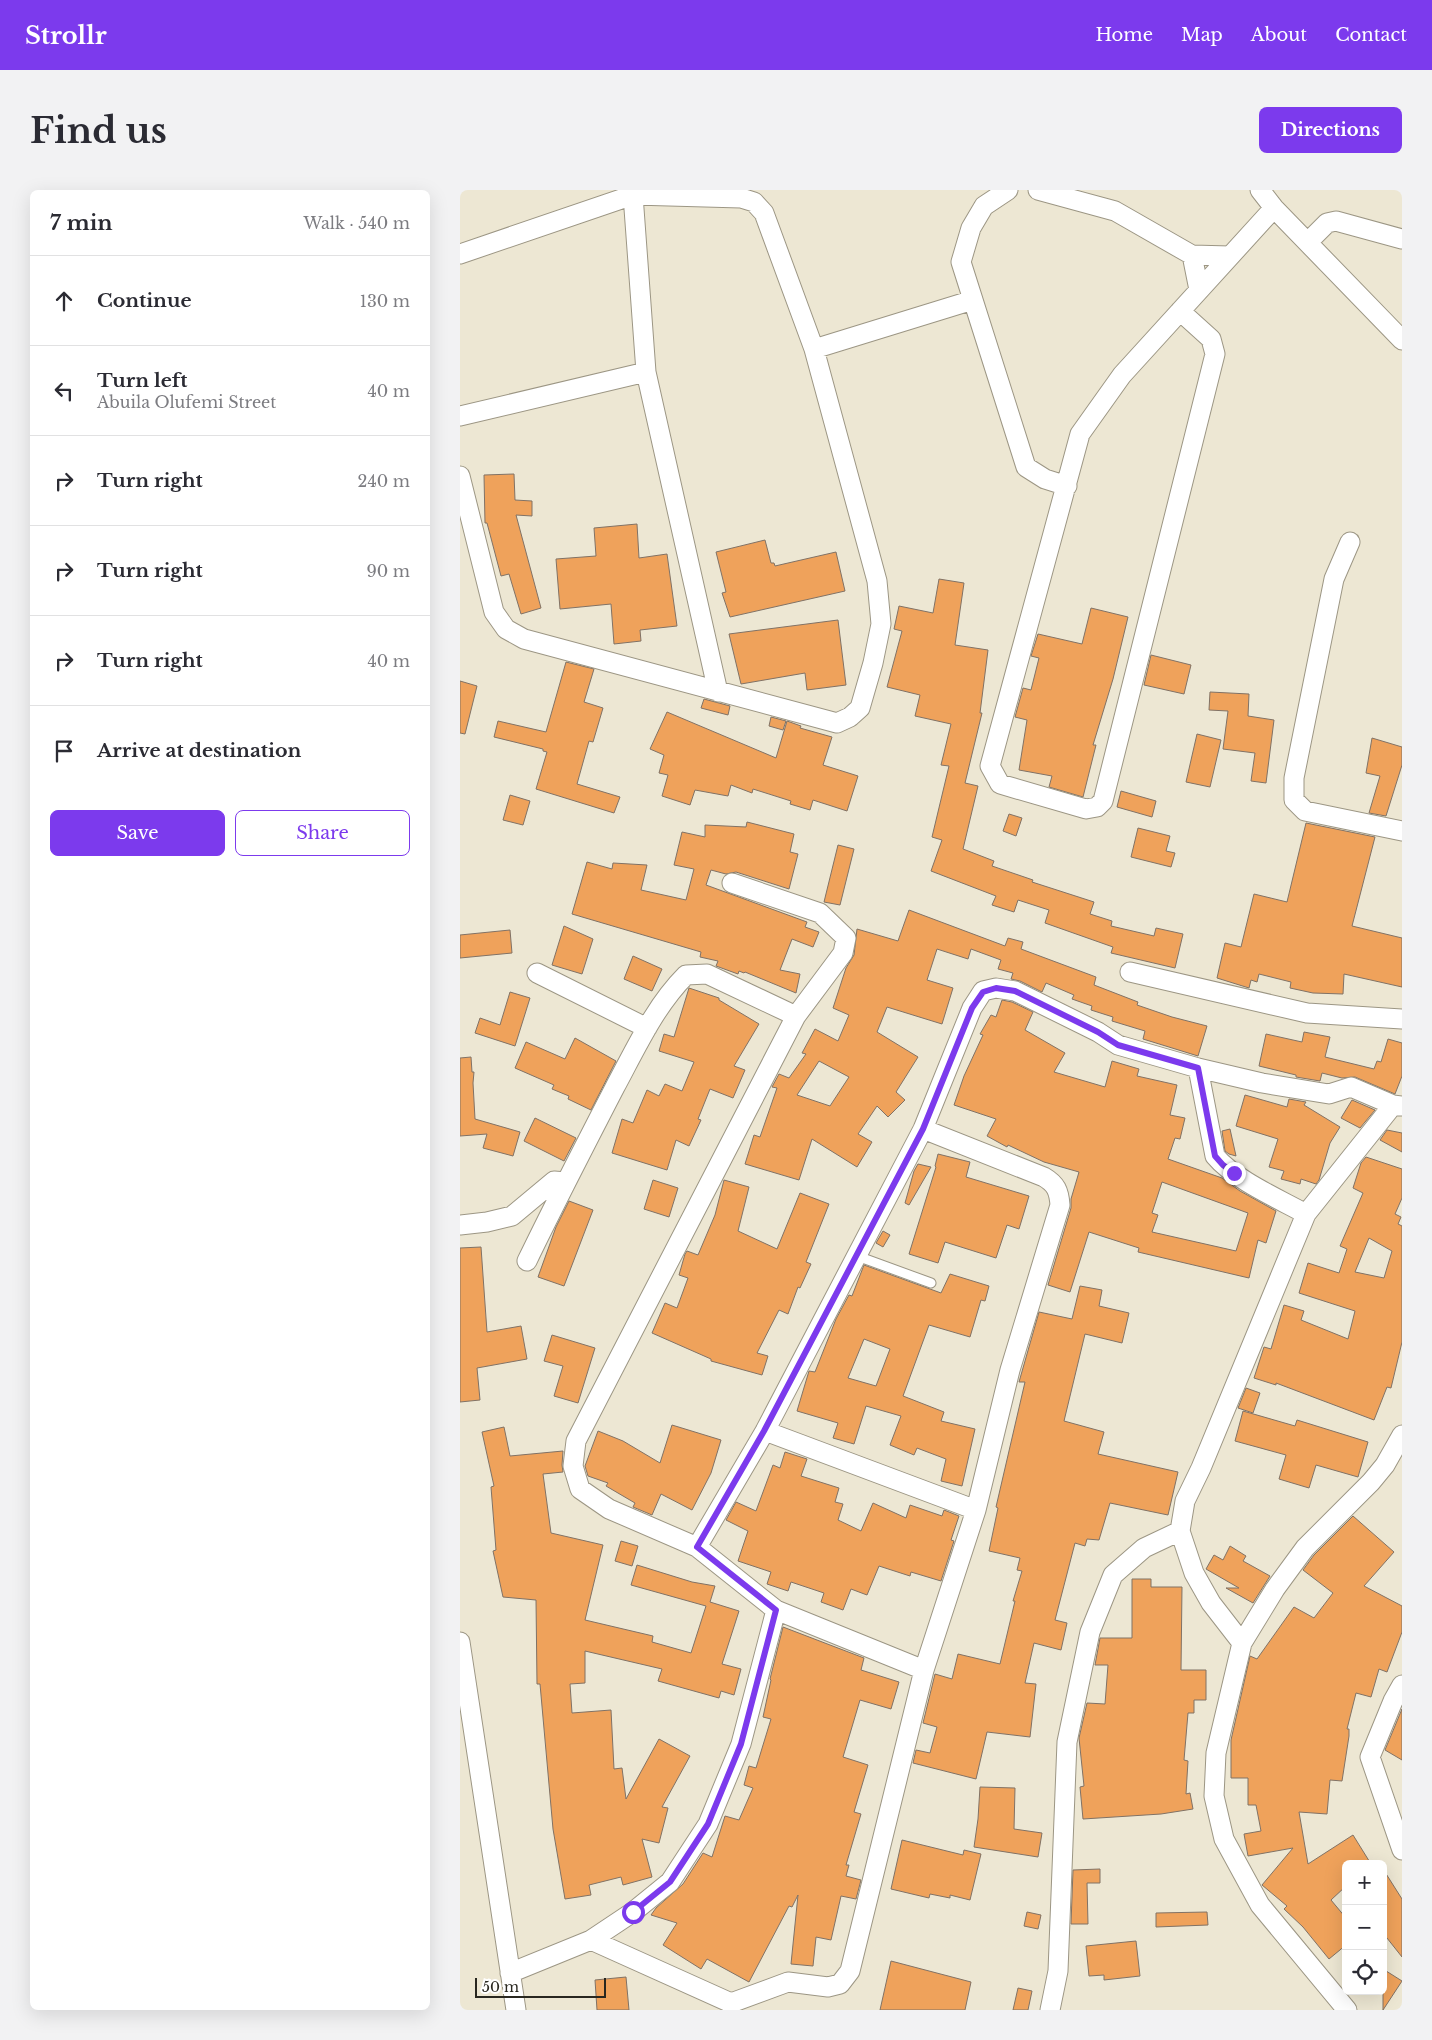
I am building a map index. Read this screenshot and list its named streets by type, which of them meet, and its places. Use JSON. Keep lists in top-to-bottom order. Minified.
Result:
{"scale_bar":"50 m","page":{"header":"Strollr","nav":["Home","Map","About","Contact"],"buttons":["Directions",["Save","Share"]],"title":"Find us","heading":["7 min","Walk · 540 m"],"list":[["Continue","130 m"],["Turn left","Abuila Olufemi Street","40 m"],["Turn right","240 m"],["Turn right","90 m"],["Turn right","40 m"],"Arrive at destination"],"map_buttons":["+","−"],"scale":"50 m"}}
